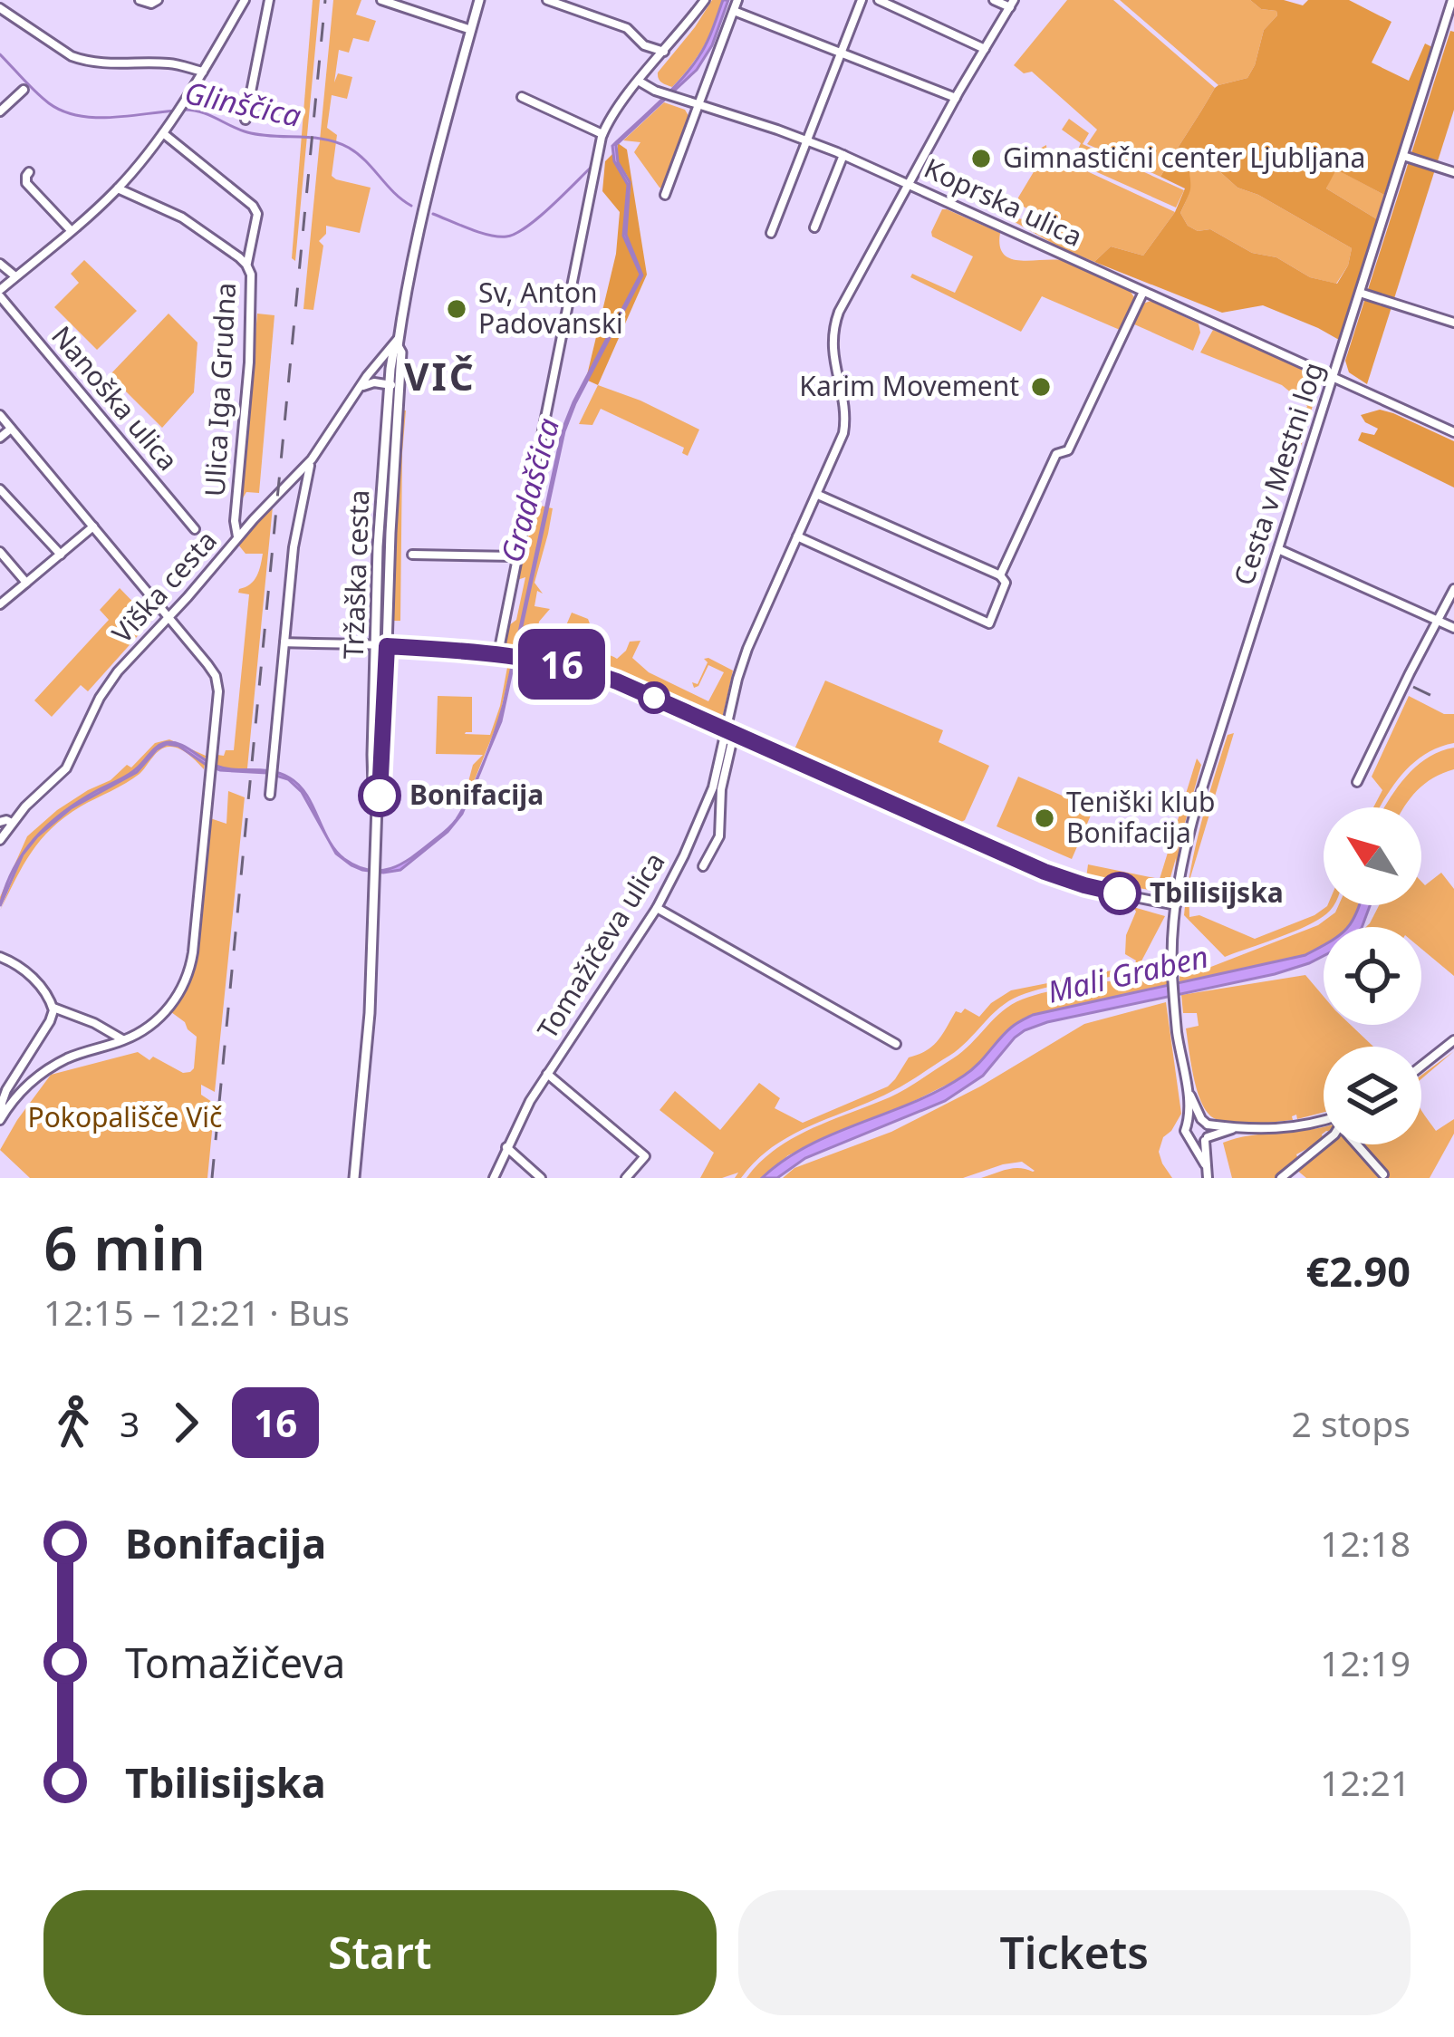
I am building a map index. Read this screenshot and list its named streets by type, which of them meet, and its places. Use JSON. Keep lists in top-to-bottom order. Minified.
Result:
{"streets":{"main road":["Tržaška cesta"],"street":["Koprska ulica","Ulica Iga Grudna","Nanoška ulica","Cesta v Mestni log","Viška cesta","Tomažičeva ulica"]},"crossings":[["Koprska ulica","Cesta v Mestni log"],["Koprska ulica","Tomažičeva ulica"],["Ulica Iga Grudna","Viška cesta"],["Tržaška cesta","Viška cesta"]],"districts":["VIČ"],"water":["Glinščica","Gradaščica","Mali Graben"],"parks":["Pokopališče Vič"],"places":["Gimnastični center Ljubljana","Sv, Anton Padovanski","Karim Movement","Bonifacija","Teniški klub Bonifacija","Tbilisijska"],"lines":["bus line 16"],"north":"top left","page":{"on_map":"16","heading":["6 min","12:15 – 12:21 · Bus","€2.90"],"legs":["3","16","2 stops"],"list":[{"name":"Bonifacija","value":"12:18"},{"name":"Tomažičeva","value":"12:19"},{"name":"Tbilisijska","value":"12:21"}],"buttons":["Start","Tickets"]}}
